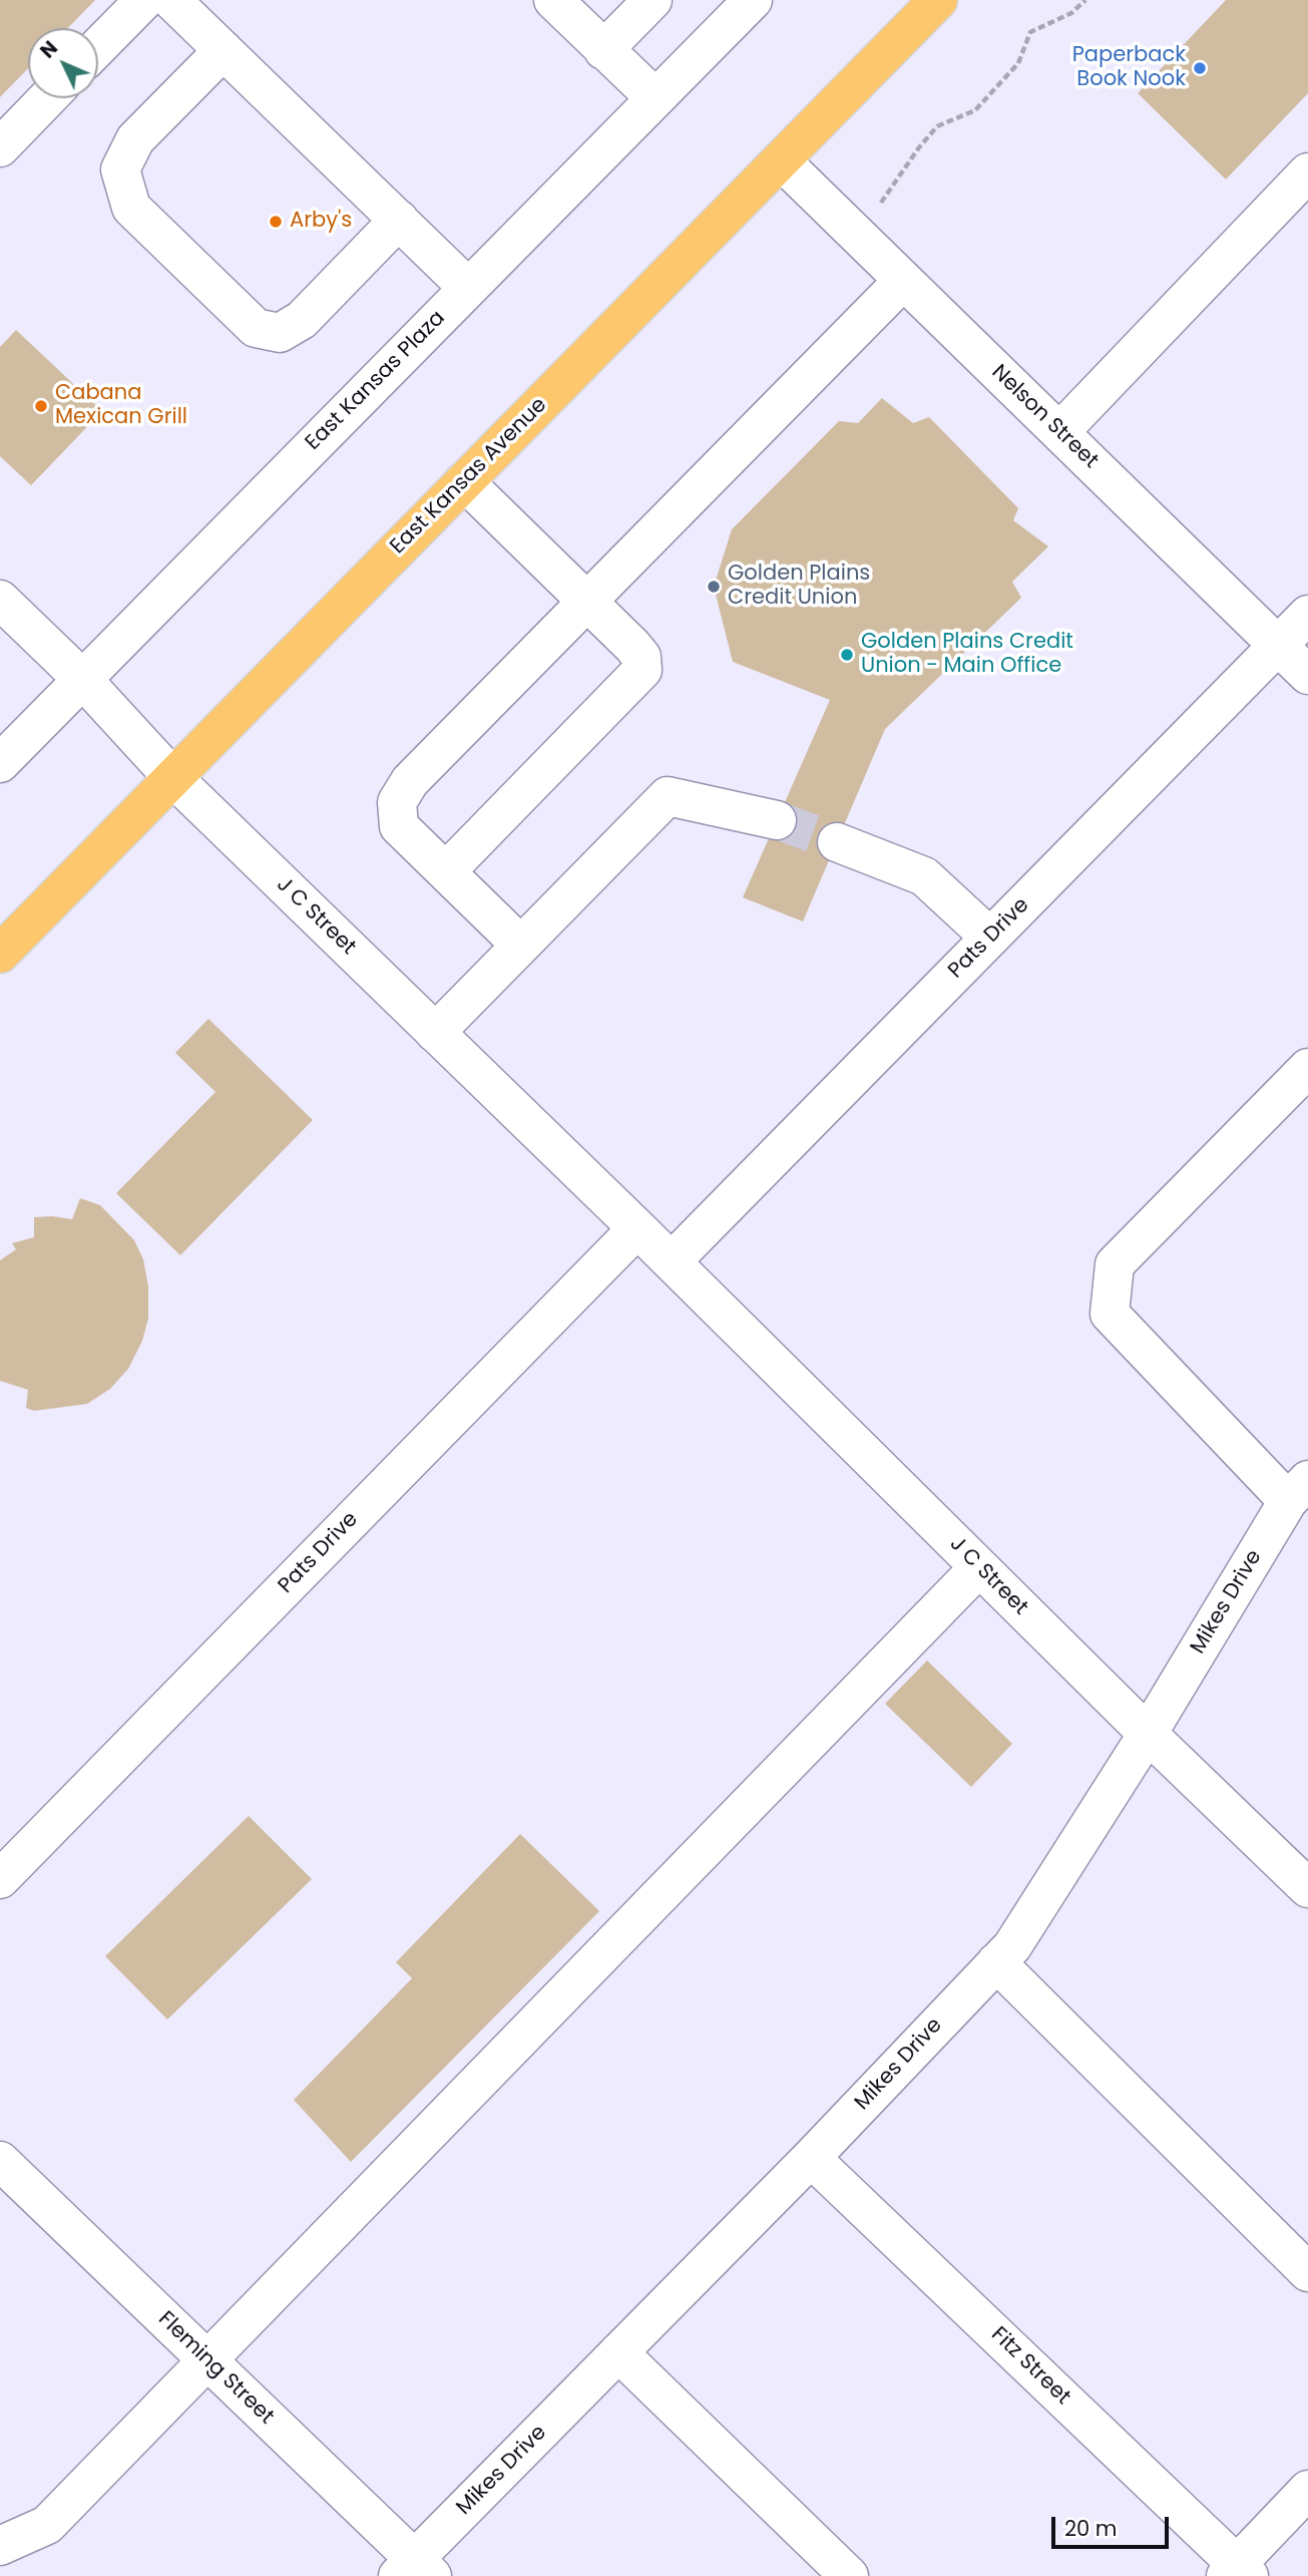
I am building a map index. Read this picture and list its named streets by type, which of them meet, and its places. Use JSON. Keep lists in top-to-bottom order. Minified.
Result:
{"streets":{"main road":["East Kansas Avenue"],"street":["East Kansas Plaza","Nelson Street","J C Street","Pats Drive","Mikes Drive","Fitz Street","Fleming Street"]},"crossings":[["East Kansas Plaza","J C Street"],["Nelson Street","East Kansas Avenue"],["Nelson Street","Pats Drive"],["East Kansas Avenue","J C Street"],["J C Street","Pats Drive"],["J C Street","Mikes Drive"],["Mikes Drive","Fitz Street"],["Mikes Drive","Fleming Street"]],"places":["Paperback Book Nook","Arby's","Cabana Mexican Grill","Golden Plains Credit Union","Golden Plains Credit Union - Main Office"],"scale_bar":"20 m","north":"top left"}
